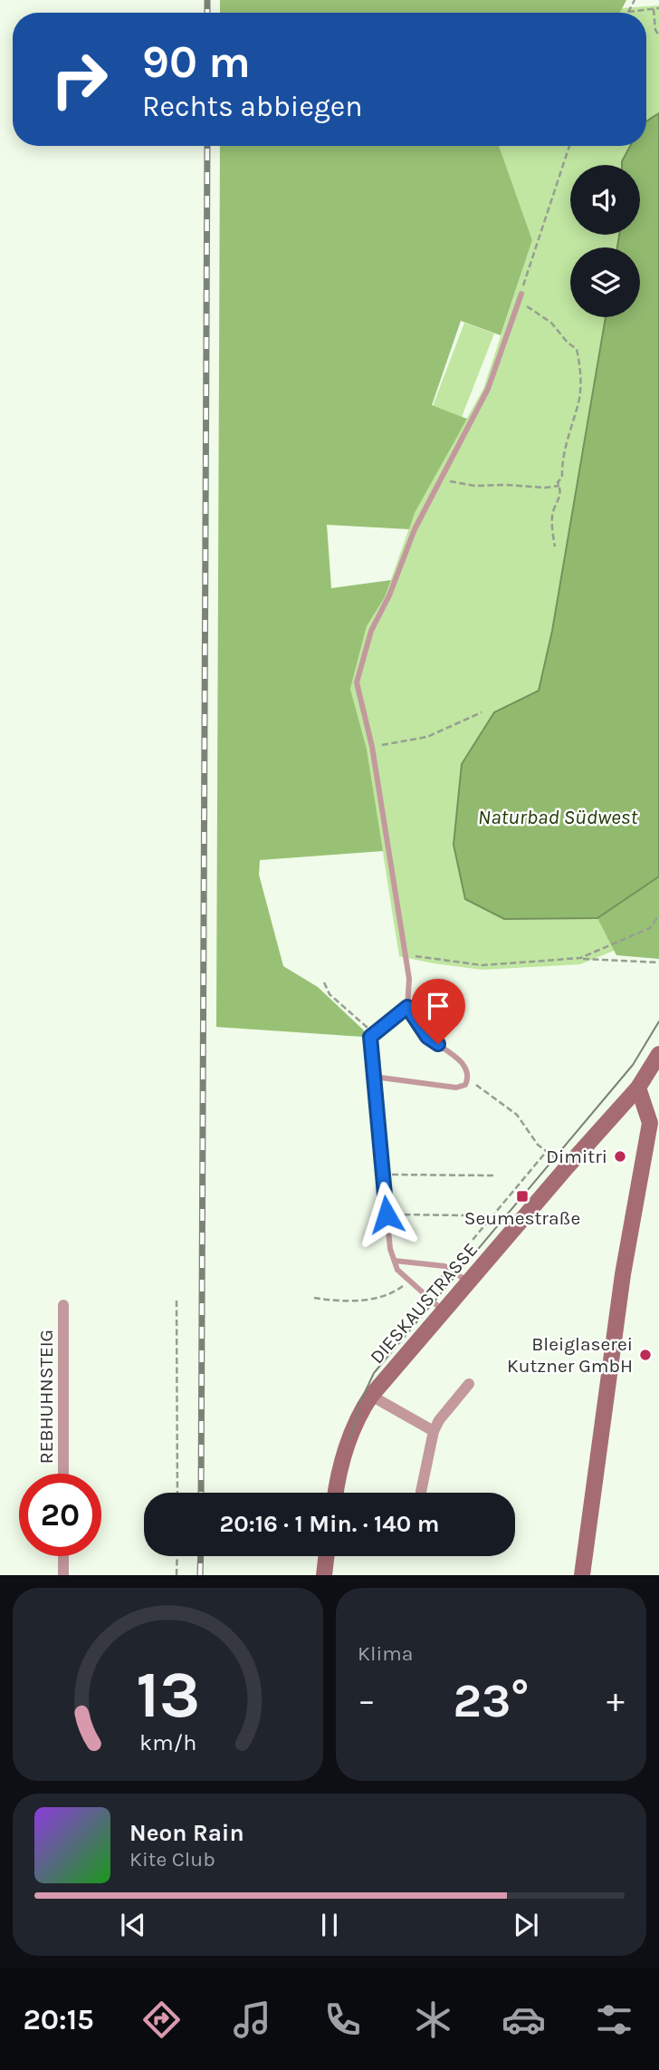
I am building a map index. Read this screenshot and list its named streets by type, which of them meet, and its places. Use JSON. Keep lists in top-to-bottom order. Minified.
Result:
{"streets":{"main road":["DIESKAUSTRASSE"],"street":["REBHUHNSTEIG"]},"water":["Naturbad Südwest"],"places":{"other":["Dimitri","Bleiglaserei Kutzner GmbH"],"transit":["Seumestraße"]},"page":{"turn":["90 m","Rechts abbiegen"],"limit":"20","trip":"20:16 · 1 Min. · 140 m","tile":"Klima","heat":["−","23°","+"],"song":["Neon Rain","Kite Club"],"tabs":"20:15","gauge":["13","km/h"]}}
